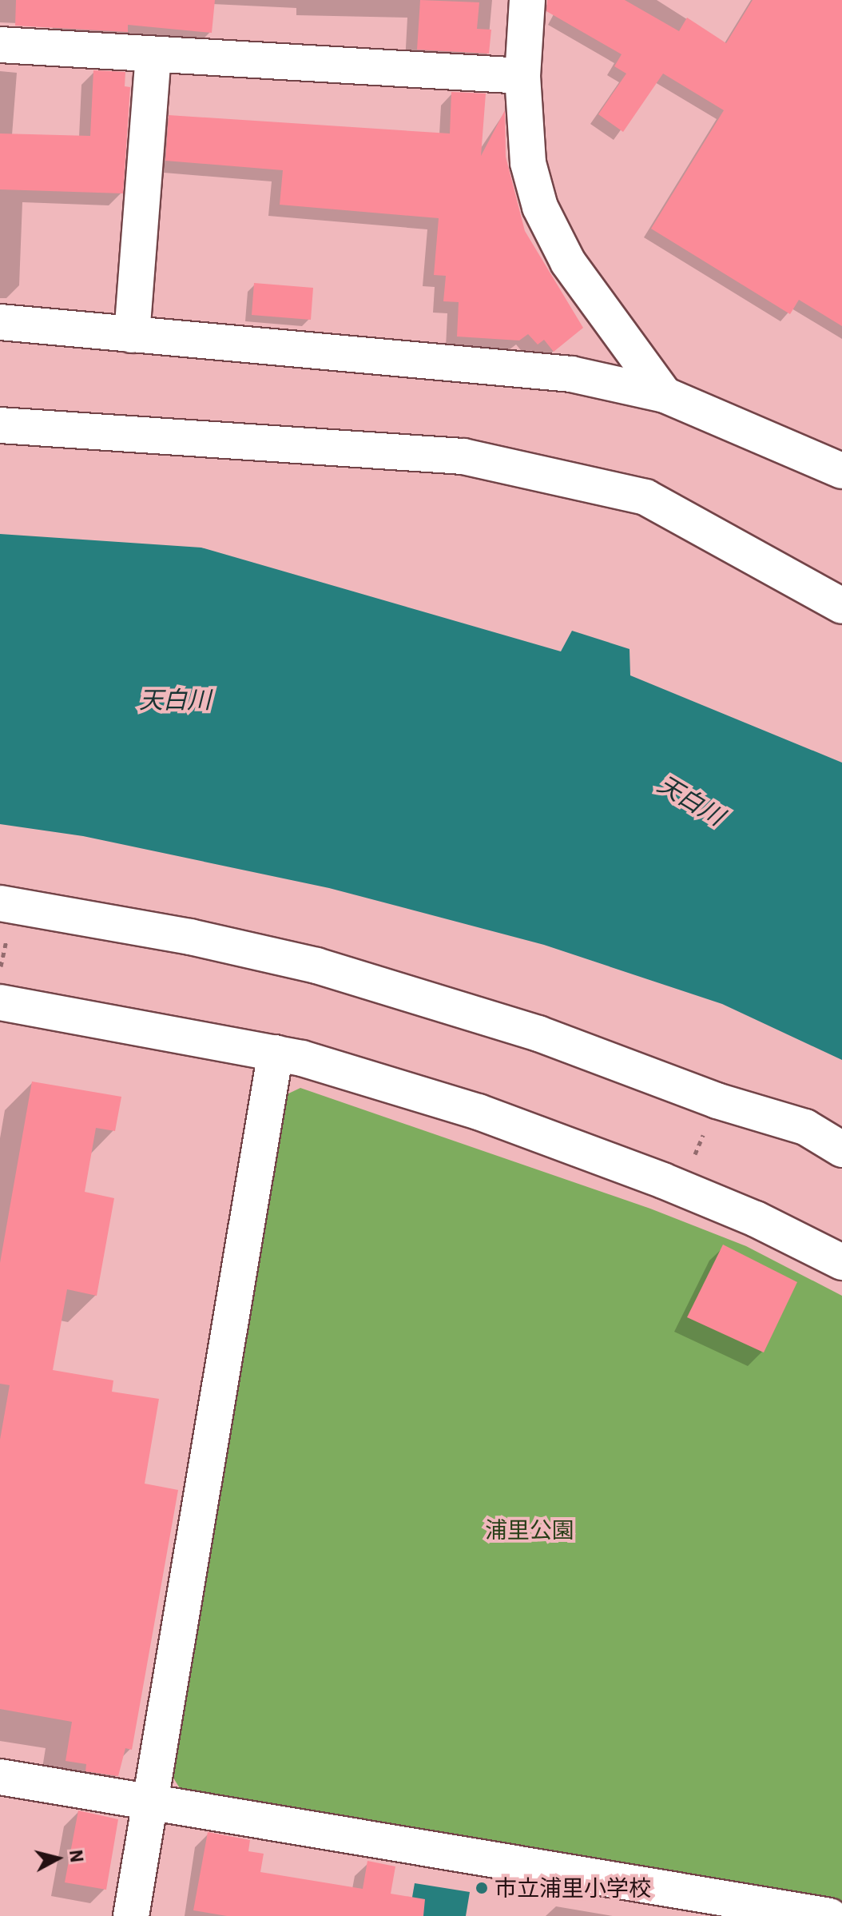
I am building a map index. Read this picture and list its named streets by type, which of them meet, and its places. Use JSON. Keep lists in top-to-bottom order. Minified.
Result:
{"water":["天白川"],"parks":["浦里公園"],"places":["市立浦里小学校"],"north":"right"}
